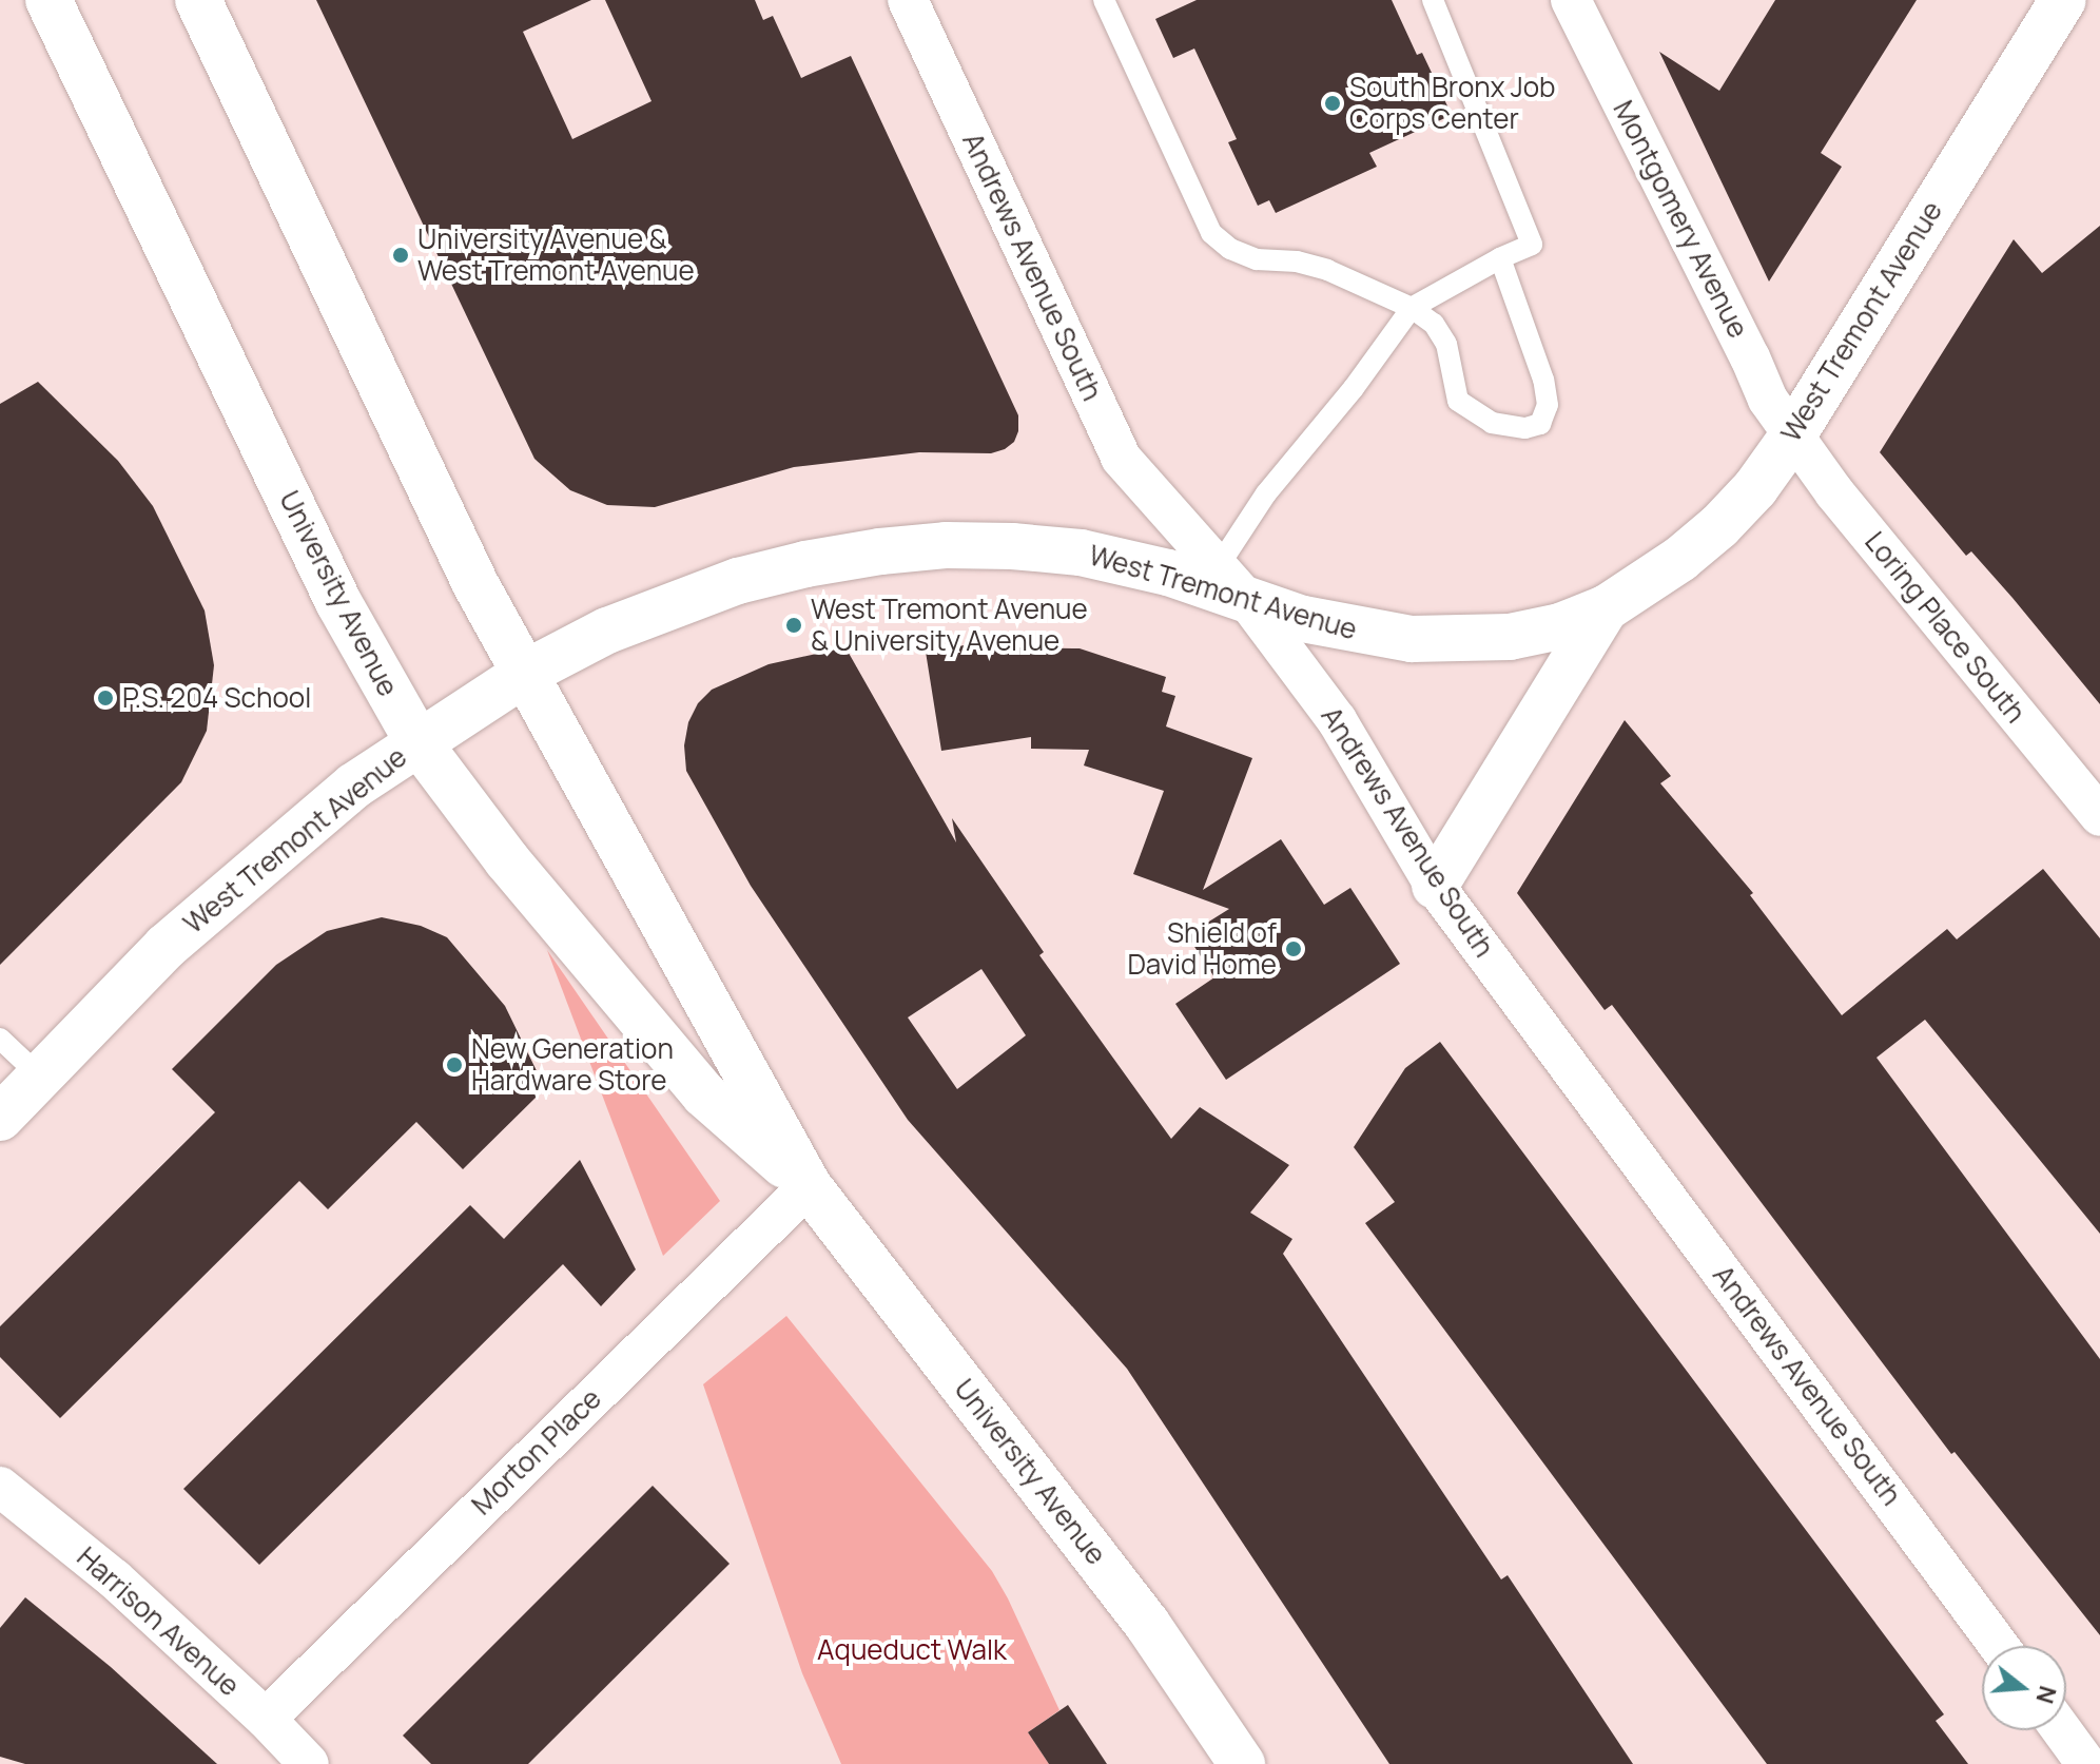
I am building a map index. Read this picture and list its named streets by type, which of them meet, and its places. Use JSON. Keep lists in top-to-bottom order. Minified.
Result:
{"streets":{"main road":["West Tremont Avenue","University Avenue"],"street":["Montgomery Avenue","Andrews Avenue South","Loring Place South","Morton Place","Harrison Avenue"]},"crossings":[["Montgomery Avenue","West Tremont Avenue"],["Montgomery Avenue","Loring Place South"],["Andrews Avenue South","West Tremont Avenue"],["West Tremont Avenue","University Avenue"],["West Tremont Avenue","Loring Place South"],["University Avenue","Morton Place"],["Morton Place","Harrison Avenue"]],"parks":["Aqueduct Walk"],"places":["South Bronx Job Corps Center","University Avenue & West Tremont Avenue","West Tremont Avenue & University Avenue","P.S. 204 School","Shield of David Home","New Generation Hardware Store"],"north":"right"}
